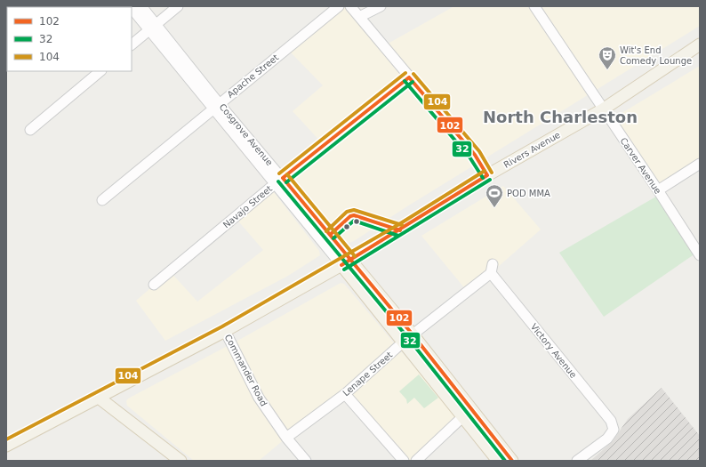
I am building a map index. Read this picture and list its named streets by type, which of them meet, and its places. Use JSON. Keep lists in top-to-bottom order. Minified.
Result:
{"streets":{"main road":["Cosgrove Avenue","Rivers Avenue"],"street":["Apache Street","Carver Avenue","Navajo Street","Victory Avenue","Commander Road","Lenape Street"]},"crossings":[["Apache Street","Cosgrove Avenue"],["Cosgrove Avenue","Rivers Avenue"],["Cosgrove Avenue","Navajo Street"],["Cosgrove Avenue","Lenape Street"],["Rivers Avenue","Carver Avenue"],["Rivers Avenue","Commander Road"],["Victory Avenue","Lenape Street"],["Commander Road","Lenape Street"]],"districts":["North Charleston"],"places":{"theatre":["Wit's End Comedy Lounge"],"sports":["POD MMA"]},"lines":["transit line 104","transit line 102","transit line 32"],"legend":["102","32","104"]}
